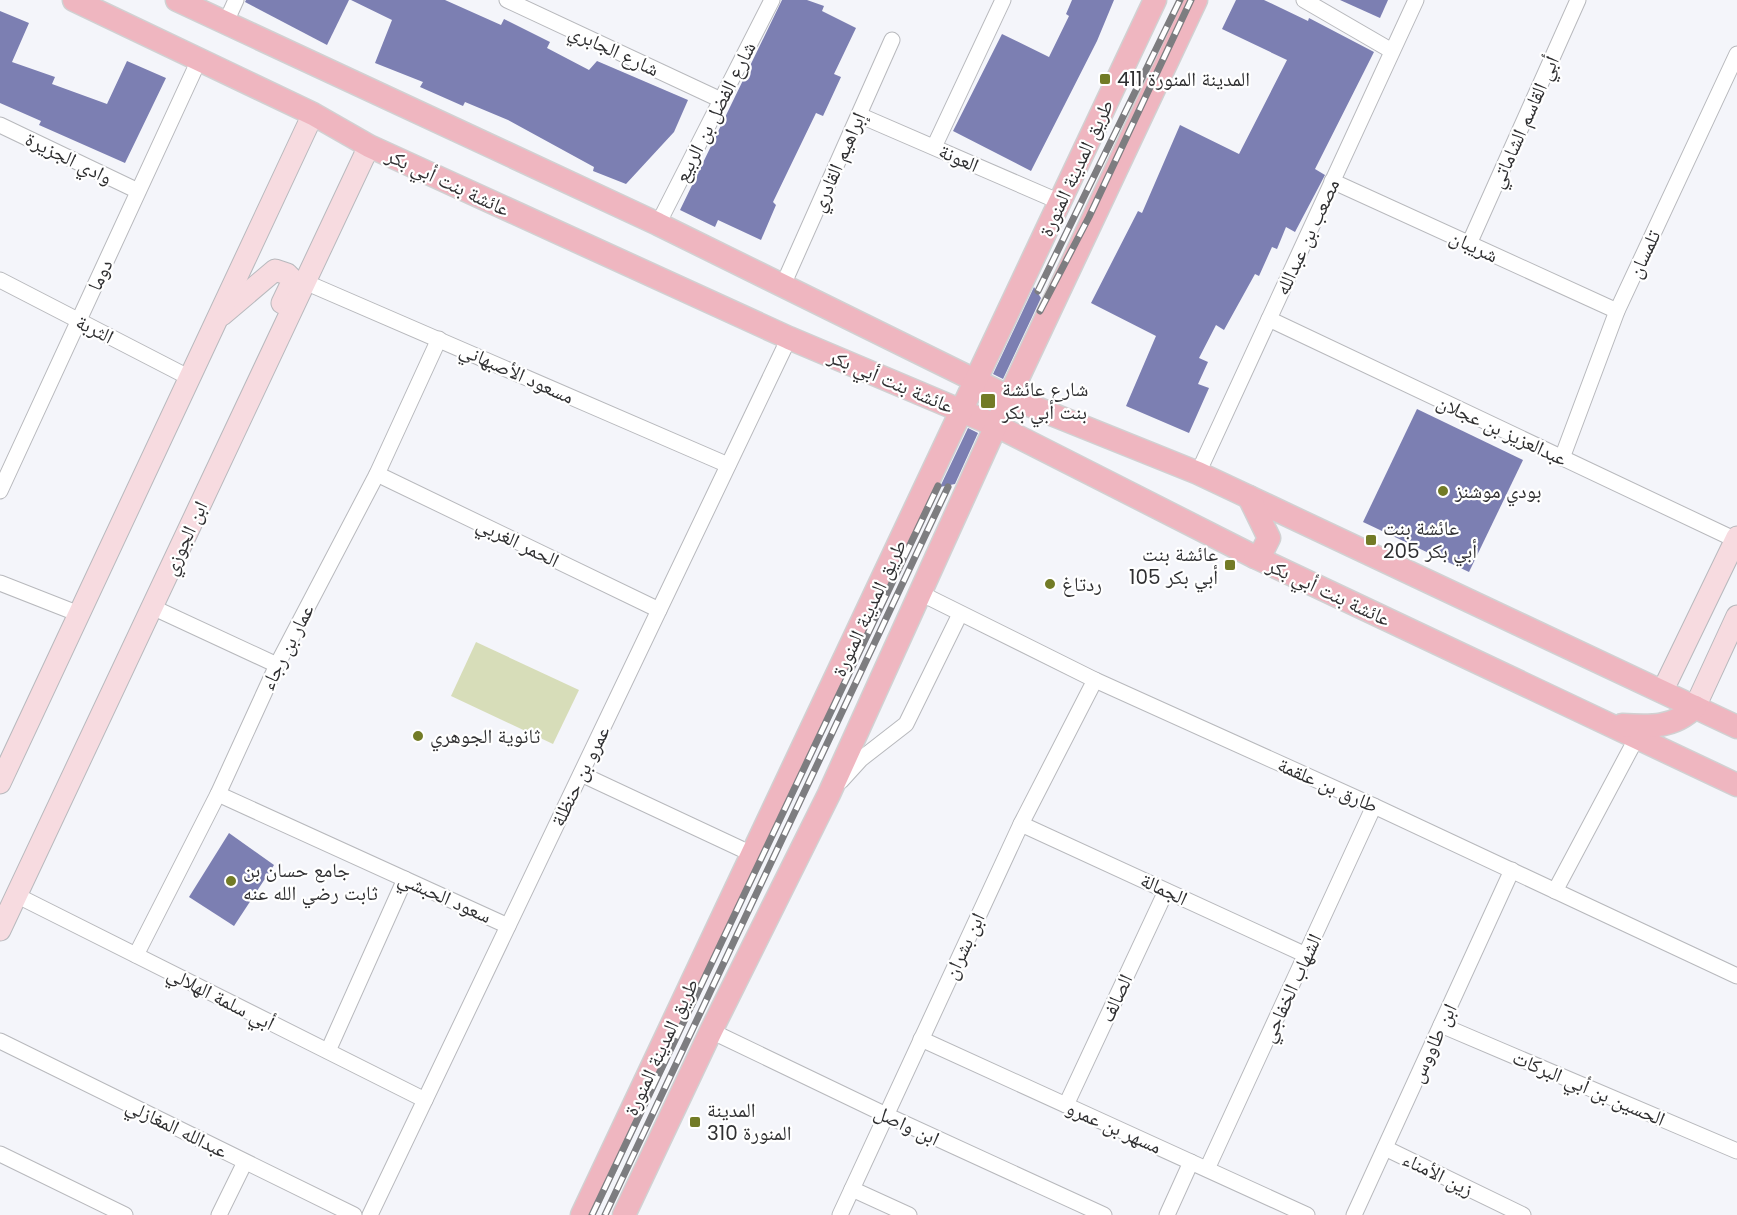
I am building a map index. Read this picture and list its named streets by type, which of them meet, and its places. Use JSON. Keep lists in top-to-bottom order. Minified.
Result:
{"streets":{"main road":["طريق المدينة المنورة","عائشة بنت أبي بكر"],"street":["شارع الجابري","شارع الفضل بن الربيع","أبي القاسم الشاماتي","وادي الجزيرة","العونة","إبراهيم القادري","مصعب بن عبدالله","شريبان","تلمسان","دوما","الثربة","مسعود الأصبهاني","عبدالعزيز بن عجلان","ابن الجوزي","الحمر الغربي","عمار بن رجاء","عمرو بن حنظلة","طارق بن علقمة","الجمالة","سعود الحبشي","ابن بشران","الشهاب الخفاجي","أبي سلمة الهلالي","الصالف","ابن طاووس","الحسين بن أبي البركات","ابن واصل","مسهر بن عمرو","عبدالله المغازلي","زين الأمناء"]},"crossings":[["شارع الجابري","شارع الفضل بن الربيع"],["شارع الفضل بن الربيع","عائشة بنت أبي بكر"],["أبي القاسم الشاماتي","شريبان"],["وادي الجزيرة","دوما"],["العونة","إبراهيم القادري"],["العونة","طريق المدينة المنورة"],["إبراهيم القادري","عائشة بنت أبي بكر"],["طريق المدينة المنورة","عائشة بنت أبي بكر"],["طريق المدينة المنورة","طارق بن علقمة"],["طريق المدينة المنورة","ابن واصل"],["عائشة بنت أبي بكر","مصعب بن عبدالله"],["عائشة بنت أبي بكر","دوما"],["عائشة بنت أبي بكر","ابن الجوزي"],["عائشة بنت أبي بكر","عمرو بن حنظلة"],["مصعب بن عبدالله","شريبان"],["مصعب بن عبدالله","عبدالعزيز بن عجلان"],["شريبان","تلمسان"],["تلمسان","عبدالعزيز بن عجلان"],["دوما","الثربة"],["مسعود الأصبهاني","ابن الجوزي"],["مسعود الأصبهاني","عمار بن رجاء"],["مسعود الأصبهاني","عمرو بن حنظلة"],["ابن الجوزي","أبي سلمة الهلالي"],["الحمر الغربي","عمار بن رجاء"],["الحمر الغربي","عمرو بن حنظلة"],["عمار بن رجاء","سعود الحبشي"],["عمار بن رجاء","أبي سلمة الهلالي"],["عمرو بن حنظلة","سعود الحبشي"],["عمرو بن حنظلة","أبي سلمة الهلالي"],["طارق بن علقمة","ابن بشران"],["طارق بن علقمة","الشهاب الخفاجي"],["طارق بن علقمة","ابن طاووس"],["الجمالة","ابن بشران"],["الجمالة","الشهاب الخفاجي"],["الجمالة","الصالف"],["ابن بشران","ابن واصل"],["ابن بشران","مسهر بن عمرو"],["الشهاب الخفاجي","مسهر بن عمرو"],["الصالف","مسهر بن عمرو"],["ابن طاووس","الحسين بن أبي البركات"],["ابن طاووس","زين الأمناء"]],"places":{"transit":["المدينة المنورة 411","شارع عائشة بنت أبي بكر","عائشة بنت أبي بكر 205","عائشة بنت أبي بكر 105","المدينة المنورة 310"],"other":["بودي موشنز","ردتاغ","ثانوية الجوهري","جامع حسان بن ثابت رضي الله عنه"]}}
